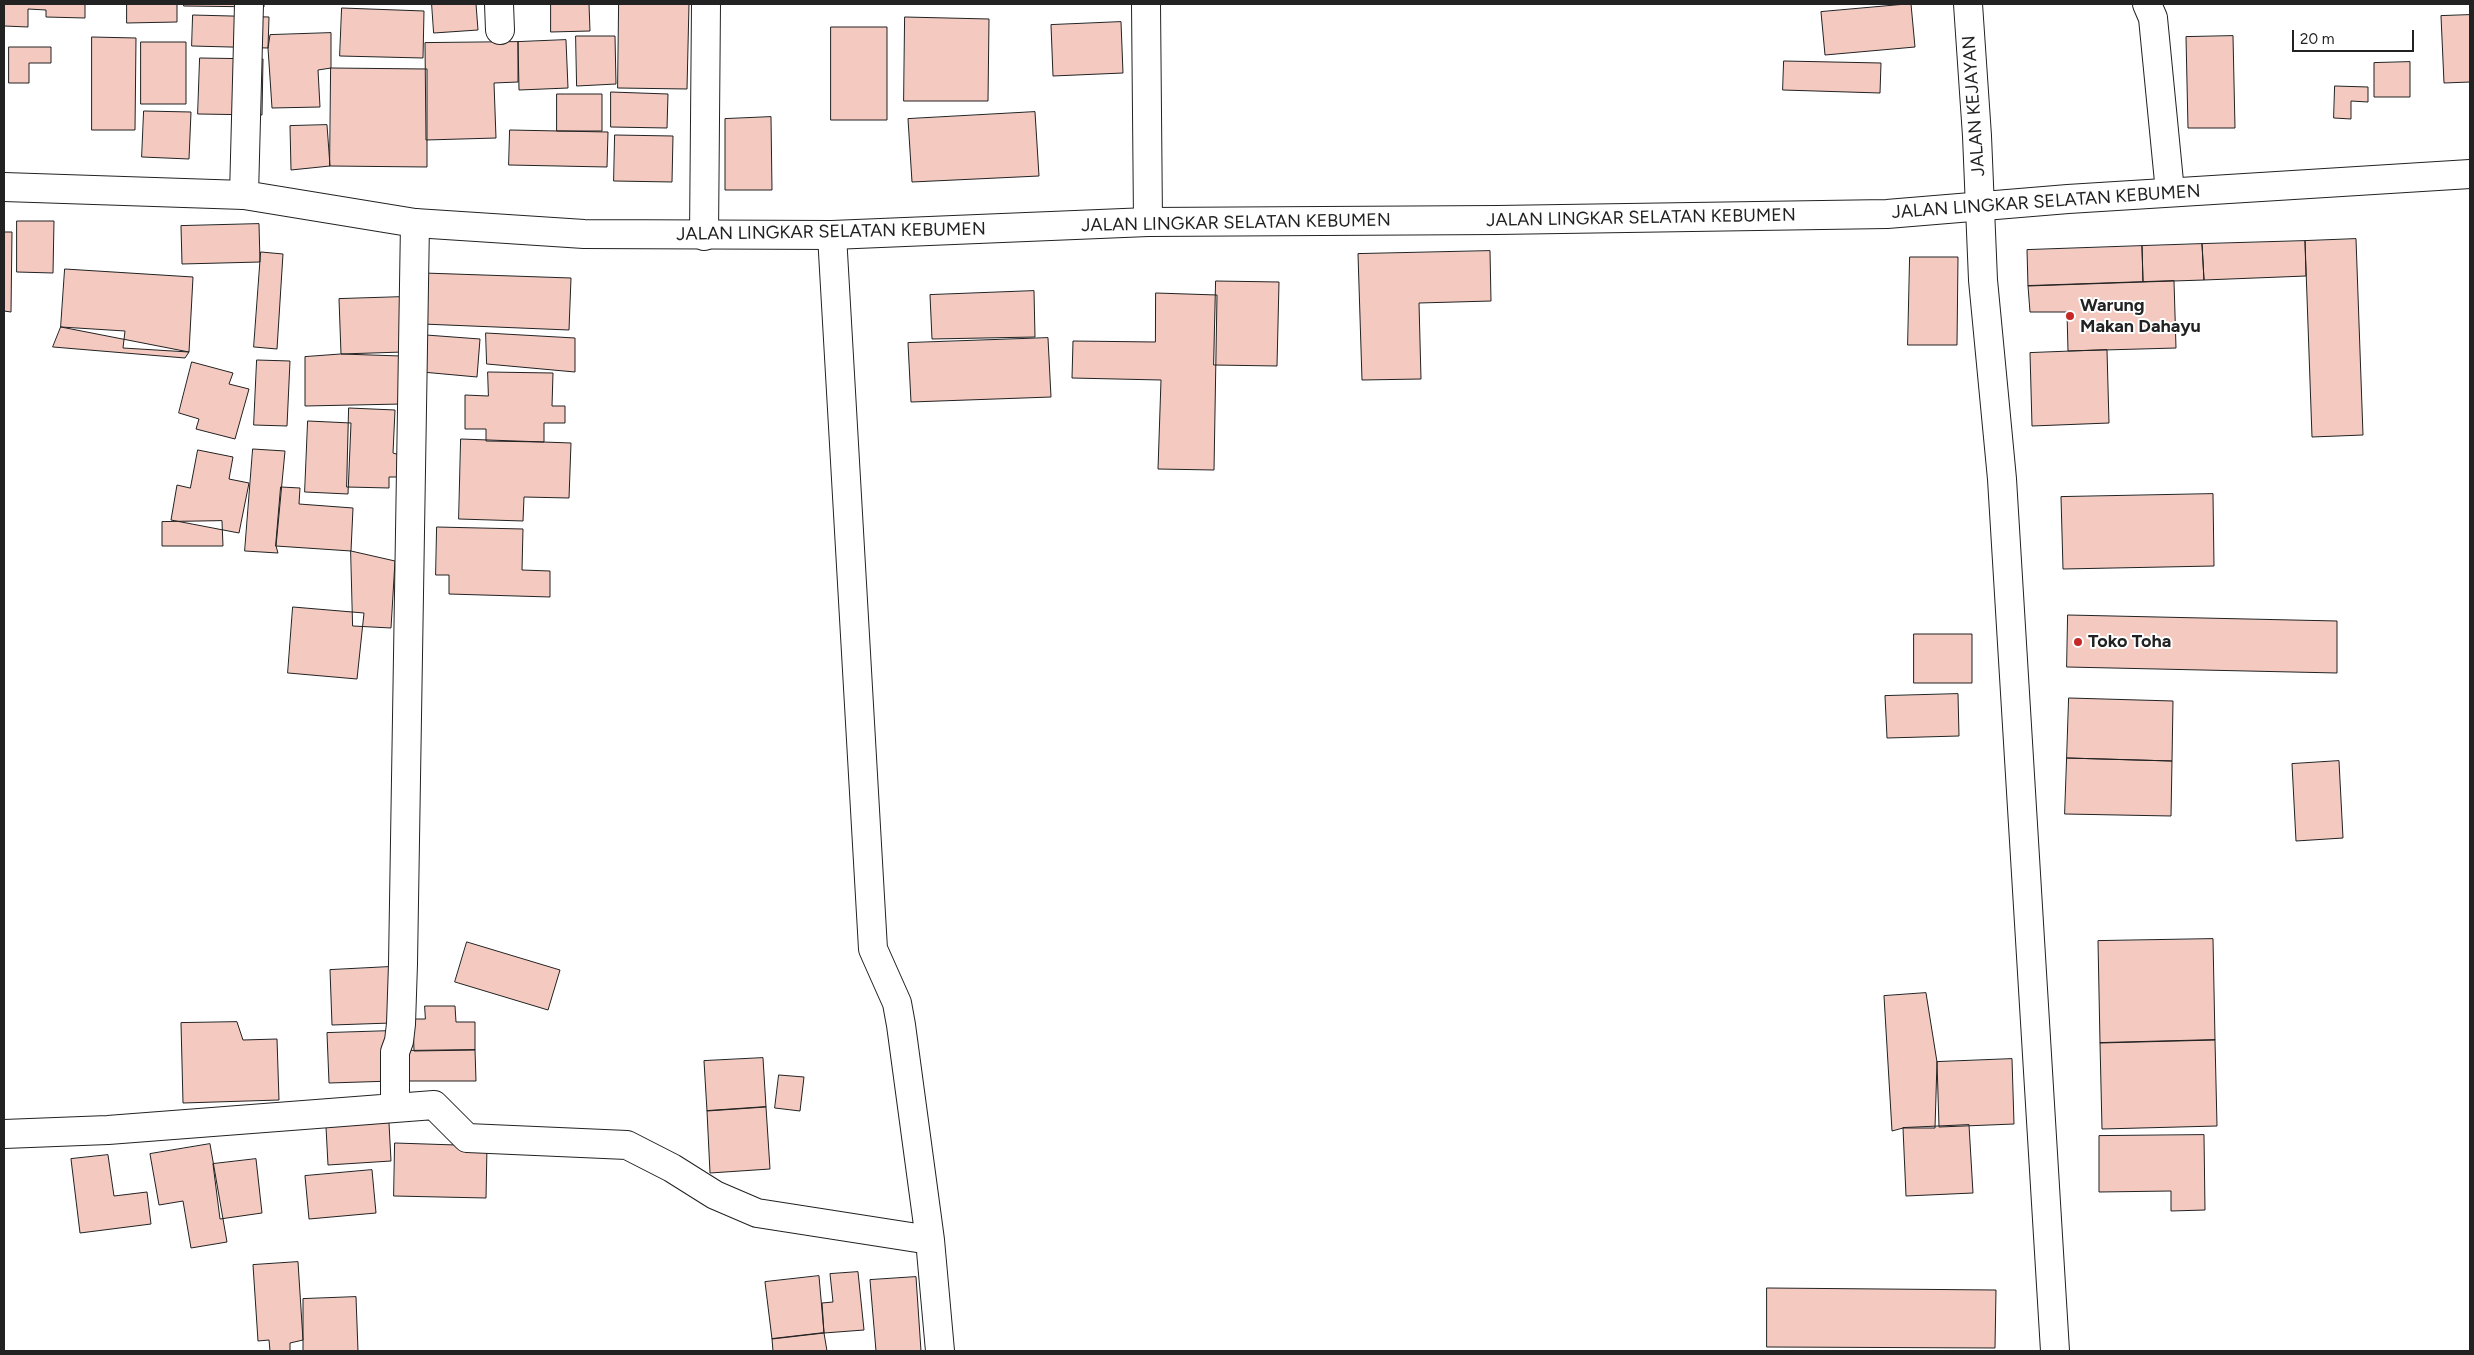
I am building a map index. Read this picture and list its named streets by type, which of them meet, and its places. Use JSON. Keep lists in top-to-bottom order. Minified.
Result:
{"streets":{"main road":["JALAN KEJAYAN","JALAN LINGKAR SELATAN KEBUMEN"]},"crossings":[["JALAN KEJAYAN","JALAN LINGKAR SELATAN KEBUMEN"]],"places":["Warung Makan Dahayu","Toko Toha"],"scale_bar":"20 m"}
